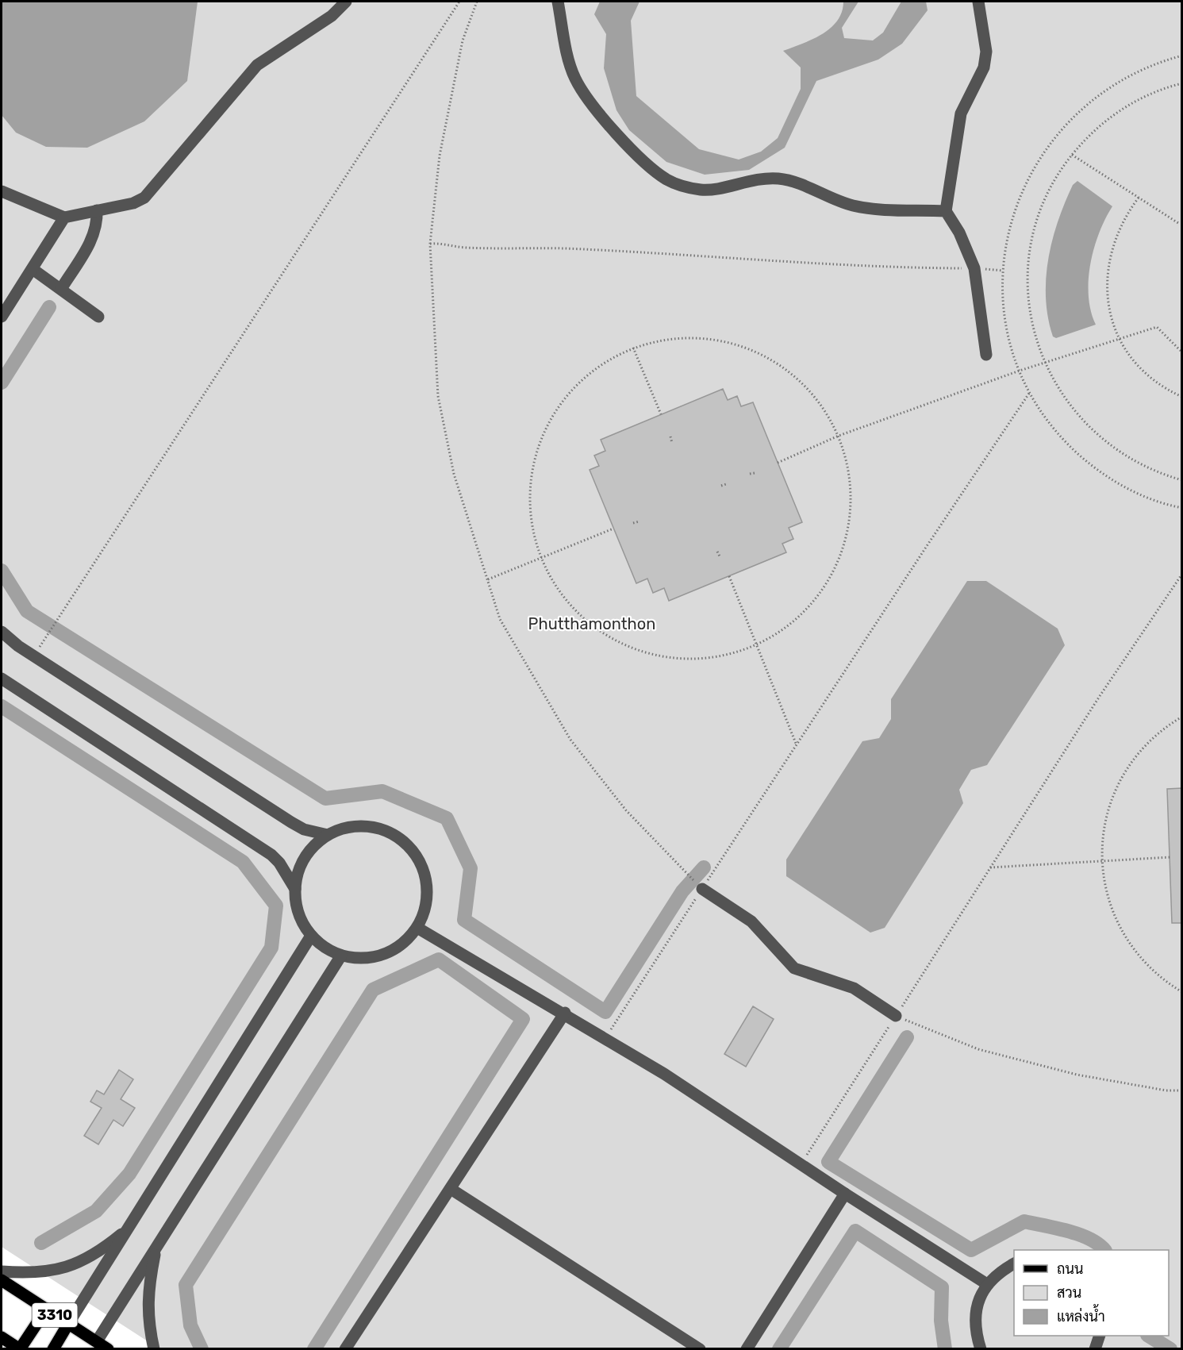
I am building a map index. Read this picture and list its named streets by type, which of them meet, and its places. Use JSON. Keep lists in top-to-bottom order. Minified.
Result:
{"streets":{"main road":["3310"]},"parks":["Phutthamonthon"],"legend":["ถนน","สวน","แหล่งน้ำ"]}
